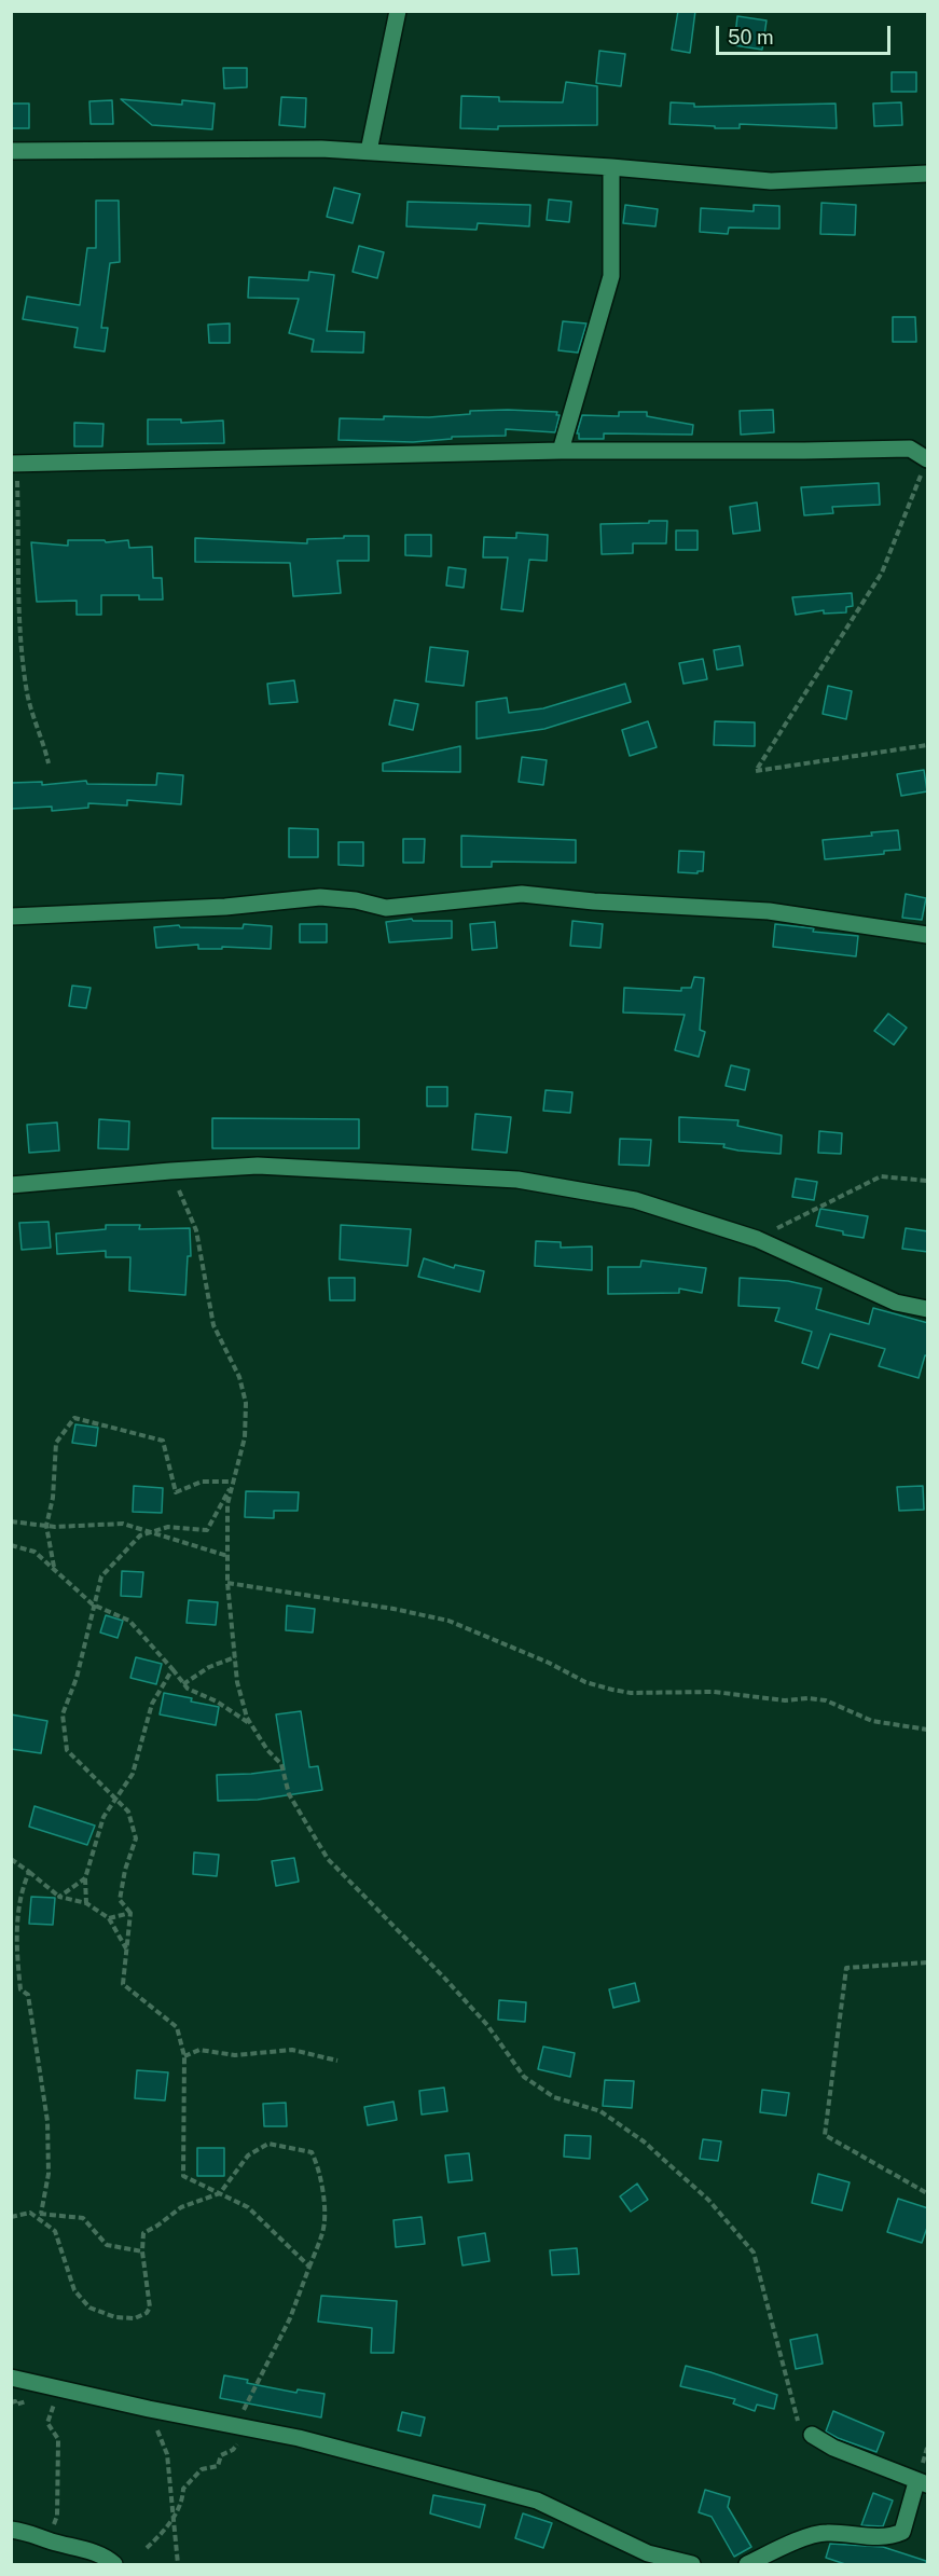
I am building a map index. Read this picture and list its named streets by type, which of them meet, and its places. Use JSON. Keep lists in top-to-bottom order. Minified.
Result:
{"scale_bar":"50 m"}
